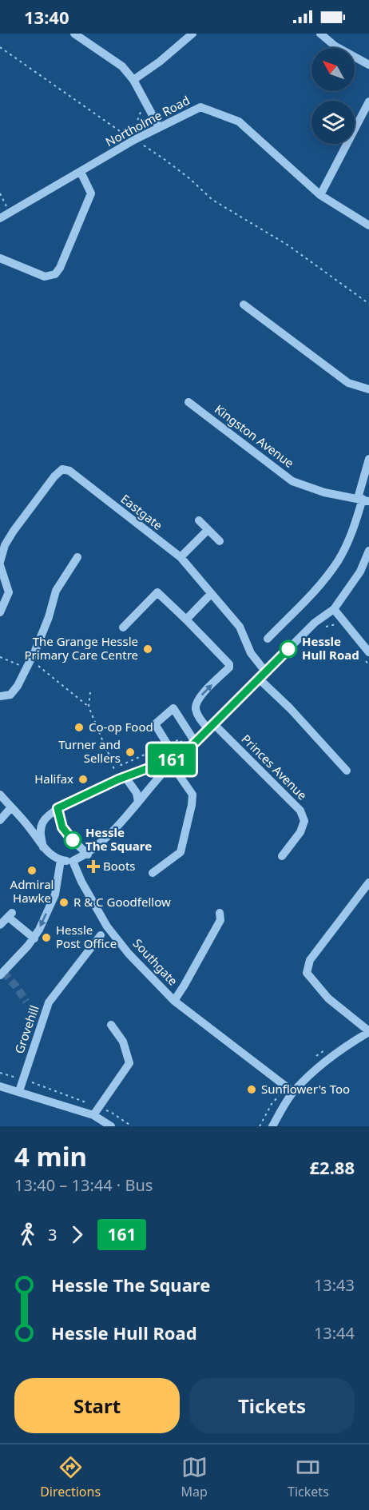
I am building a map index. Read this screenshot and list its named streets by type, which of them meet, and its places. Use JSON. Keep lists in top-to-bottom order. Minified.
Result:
{"streets":{"street":["Northolme Road","Kingston Avenue","Eastgate","Princes Avenue","Southgate","Grovehill"]},"places":{"other":["The Grange Hessle Primary Care Centre","Hessle Hull Road","Co-op Food","Turner and Sellers","Halifax","Hessle The Square","Admiral Hawke","R & C Goodfellow","Hessle Post Office","Sunflower's Too"],"health":["Boots"]},"lines":["bus line 161"],"north":"top left","page":{"status":"13:40","on_map":"161","heading":["4 min","13:40 – 13:44 · Bus","£2.88"],"legs":["3","161"],"list":[{"name":"Hessle The Square","value":"13:43"},{"name":"Hessle Hull Road","value":"13:44"}],"buttons":["Start","Tickets"],"tabs":["Directions","Map","Tickets"]}}
